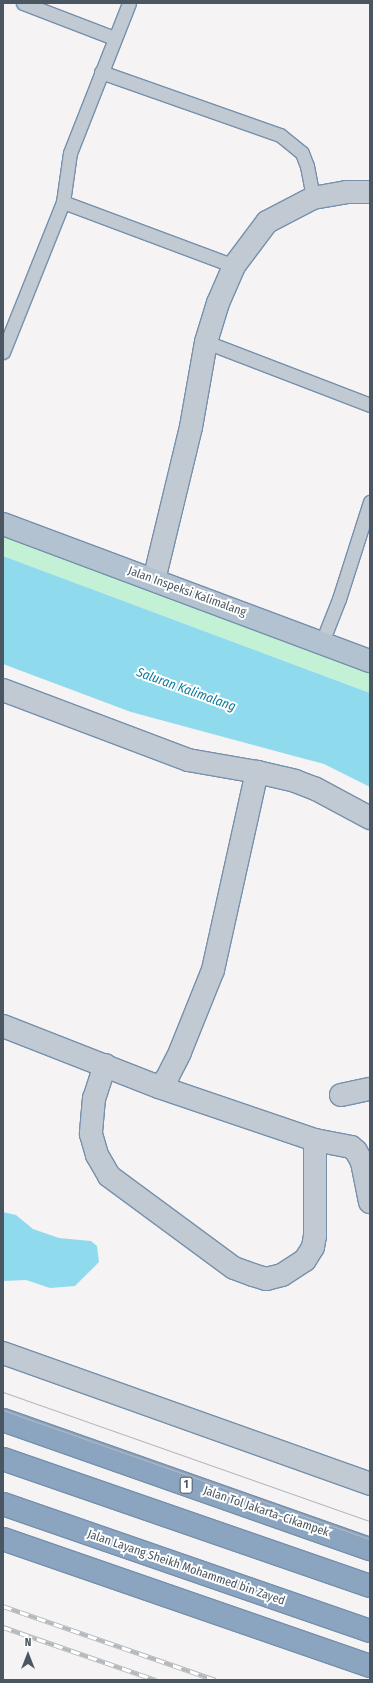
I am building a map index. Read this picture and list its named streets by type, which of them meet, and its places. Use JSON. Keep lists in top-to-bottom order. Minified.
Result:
{"streets":{"highway":["1","Jalan Tol Jakarta–Cikampek","Jalan Layang Sheikh Mohammed bin Zayed"],"main road":["Jalan Inspeksi Kalimalang"]},"water":["Saluran Kalimalang"],"north":"top"}
